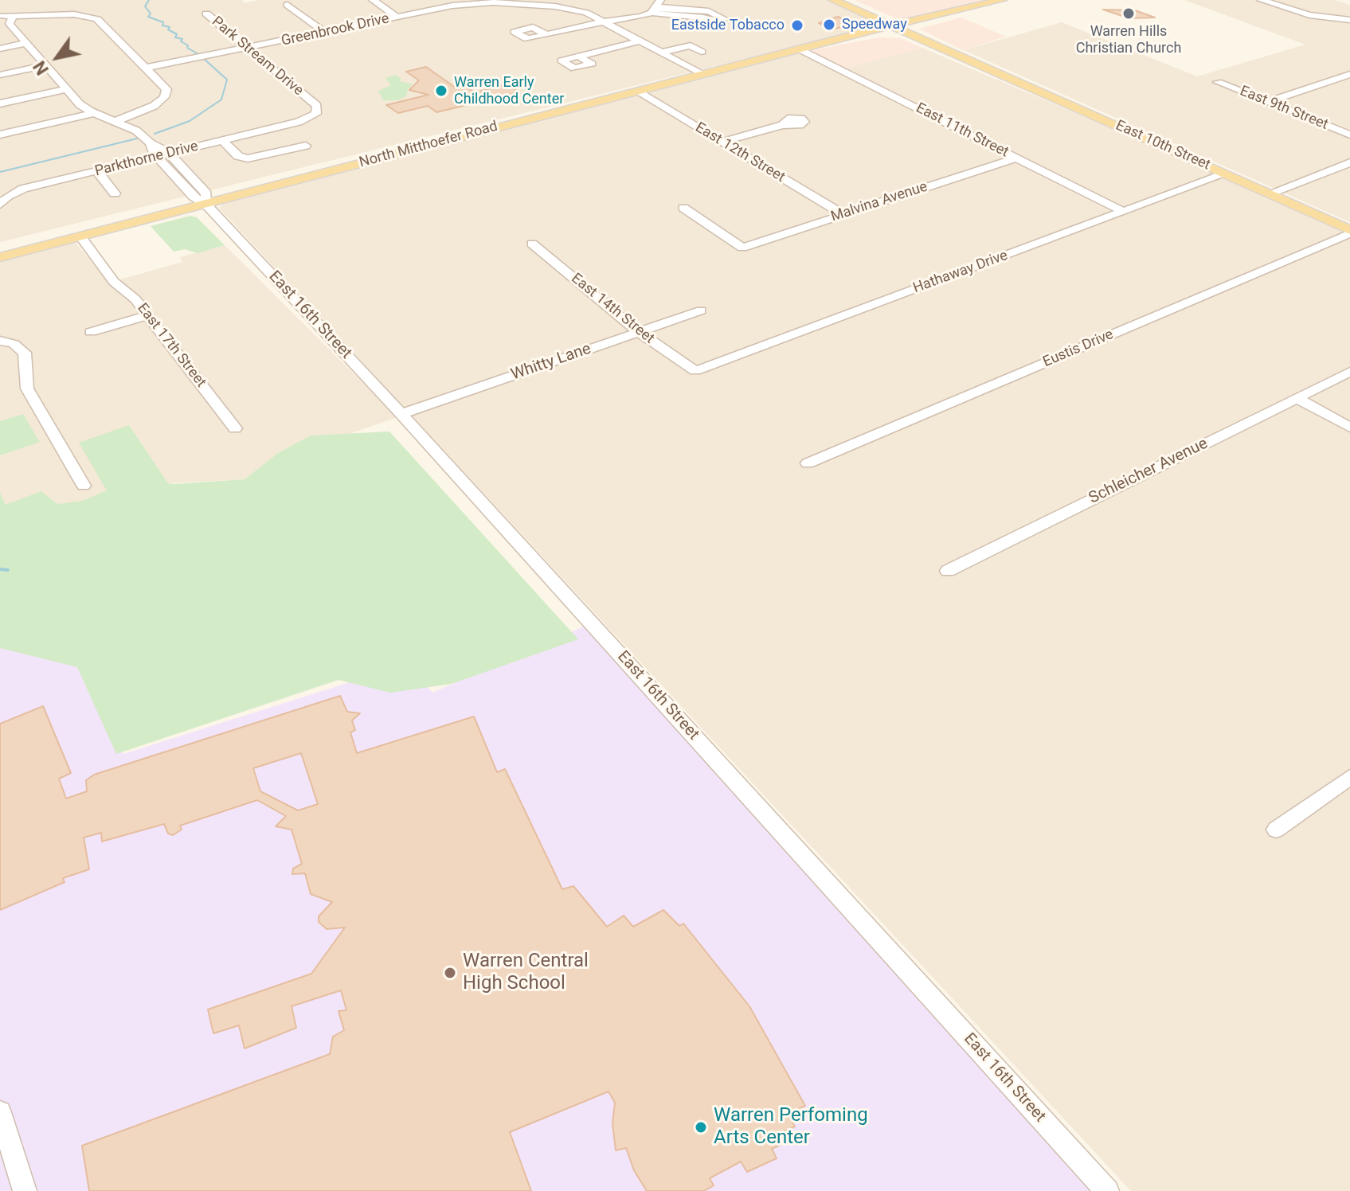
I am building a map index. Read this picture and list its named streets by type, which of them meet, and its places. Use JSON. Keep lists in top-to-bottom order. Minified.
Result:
{"streets":{"main road":["North Mitthoefer Road","East 10th Street"],"street":["Greenbrook Drive","Park Stream Drive","East 9th Street","East 11th Street","East 12th Street","Parkthorne Drive","Malvina Avenue","Hathaway Drive","East 14th Street","East 16th Street","East 17th Street","Eustis Drive","Whitty Lane","Schleicher Avenue"]},"crossings":[["Greenbrook Drive","Park Stream Drive"],["Greenbrook Drive","North Mitthoefer Road"],["Park Stream Drive","Parkthorne Drive"],["East 11th Street","North Mitthoefer Road"],["East 11th Street","Malvina Avenue"],["East 11th Street","Hathaway Drive"],["North Mitthoefer Road","East 10th Street"],["North Mitthoefer Road","East 12th Street"],["North Mitthoefer Road","East 16th Street"],["North Mitthoefer Road","East 17th Street"],["East 10th Street","Hathaway Drive"],["East 10th Street","Eustis Drive"],["East 12th Street","Malvina Avenue"],["Hathaway Drive","East 14th Street"],["East 14th Street","Whitty Lane"],["East 16th Street","Whitty Lane"]],"places":["Warren Hills Christian Church","Speedway","Eastside Tobacco","Warren Early Childhood Center","Warren Central High School","Warren Perfoming Arts Center"],"north":"bottom left"}
